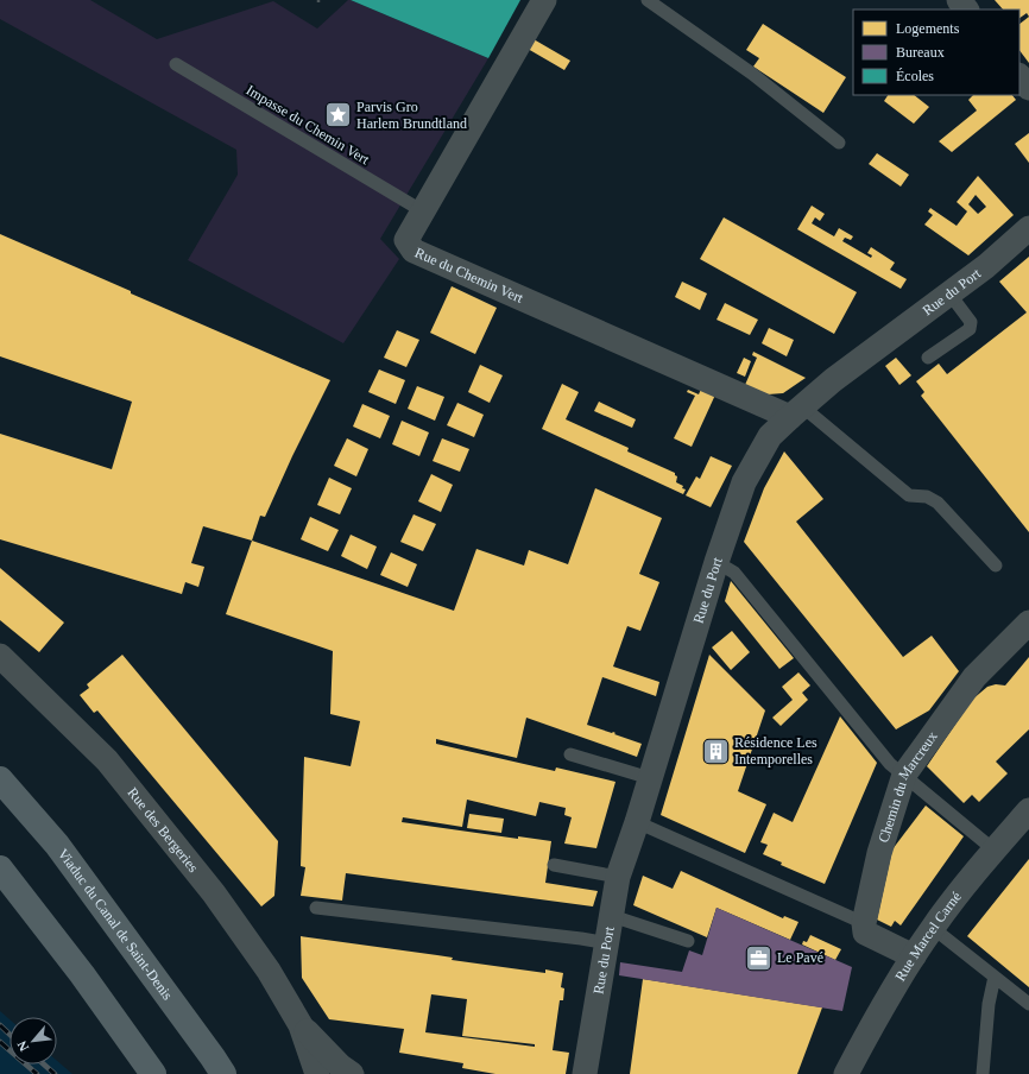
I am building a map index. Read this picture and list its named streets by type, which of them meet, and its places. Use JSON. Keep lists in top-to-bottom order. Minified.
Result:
{"streets":{"highway":["Viaduc du Canal de Saint-Denis"],"street":["Rue du Chemin Vert","Rue du Port","Chemin du Marcreux","Rue des Bergeries","Rue Marcel Carné"],"lane":["Impasse du Chemin Vert"]},"crossings":[["Impasse du Chemin Vert","Rue du Chemin Vert"],["Rue du Chemin Vert","Rue du Port"]],"places":{"place":["Parvis Gro Harlem Brundtland"],"building":["Résidence Les Intemporelles"],"office":["Le Pavé"]},"legend":["Logements","Bureaux","Écoles"],"north":"bottom left"}
